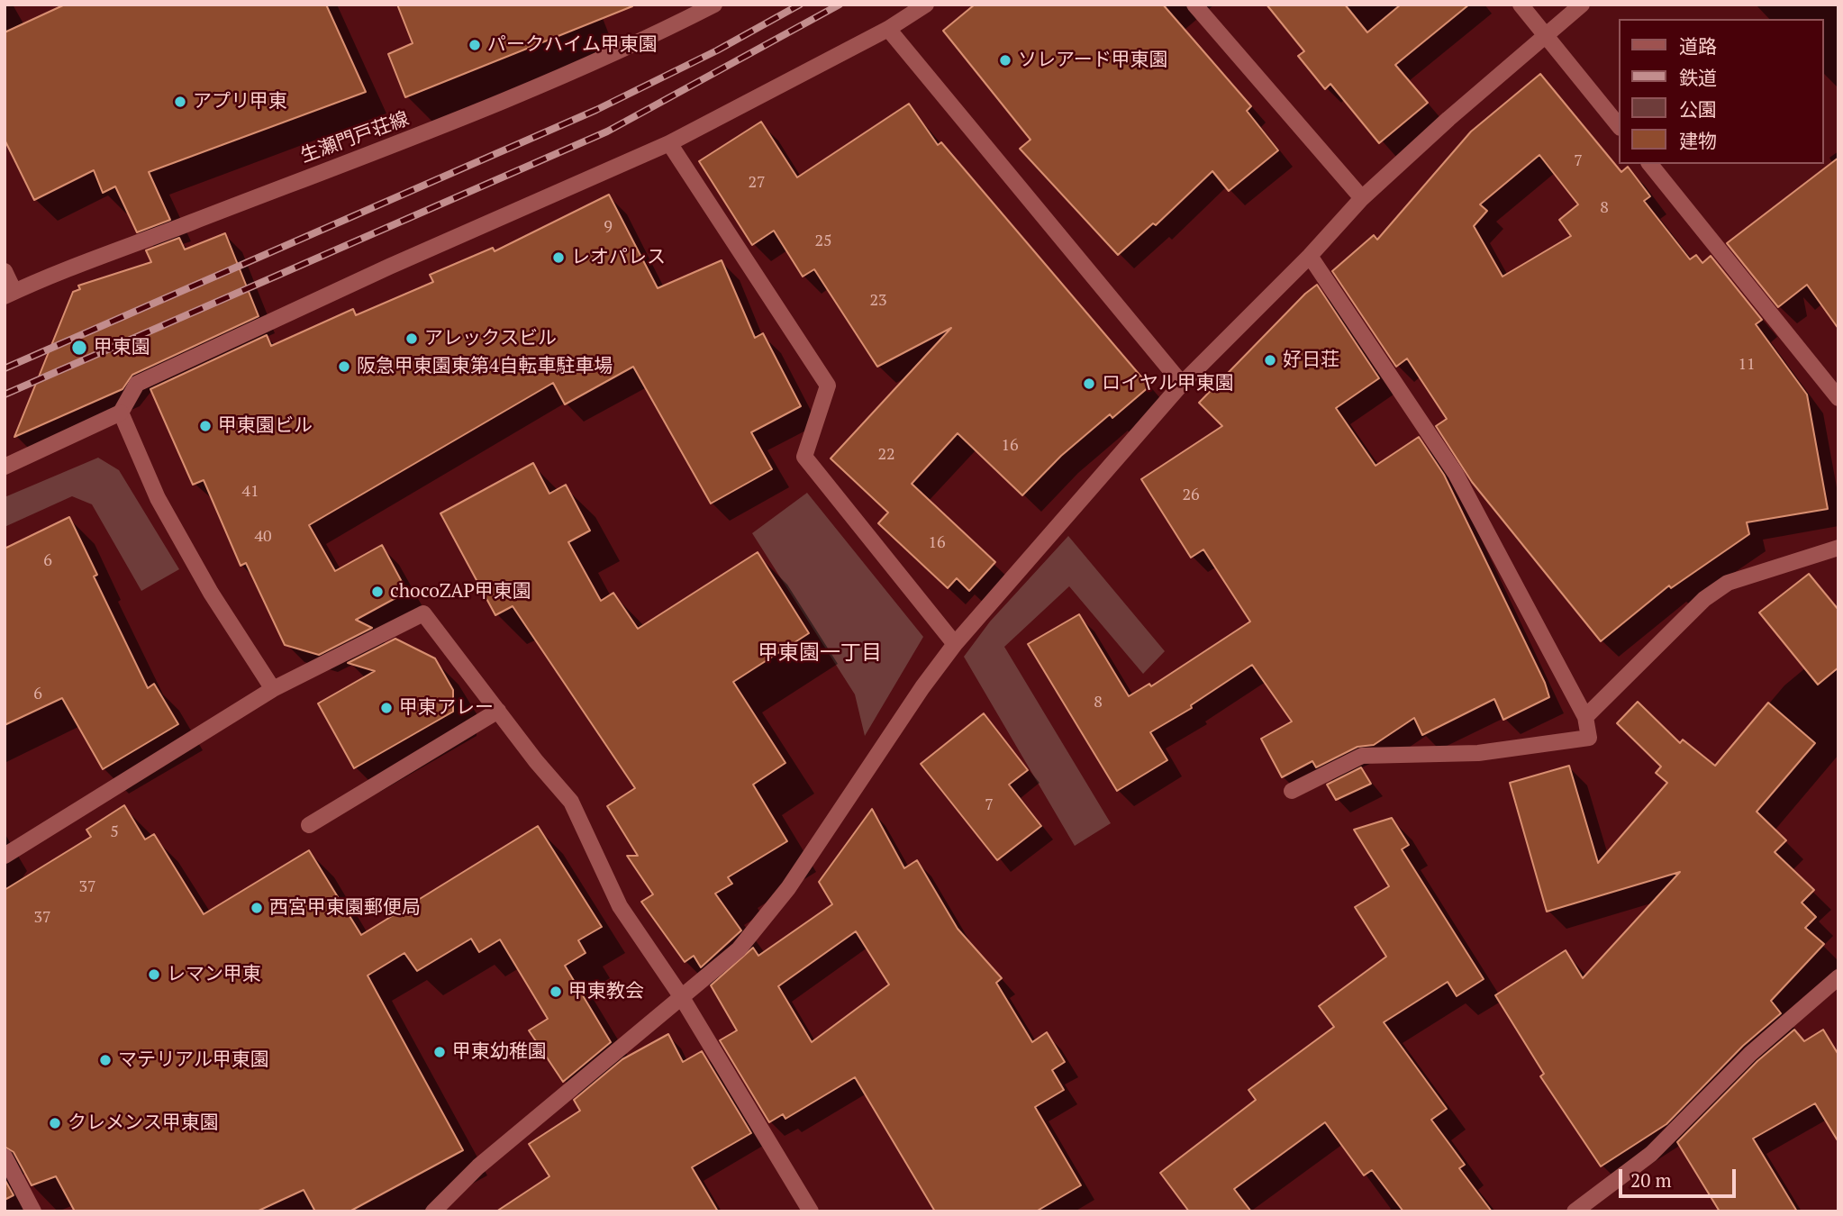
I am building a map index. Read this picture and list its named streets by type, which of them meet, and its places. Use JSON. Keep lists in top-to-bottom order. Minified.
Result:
{"streets":{"street":["生瀬門戸荘線"]},"districts":["甲東園一丁目"],"places":["パークハイム甲東園","ソレアード甲東園","アプリ甲東","レオパレス","アレックスビル","甲東園","好日荘","阪急甲東園東第4自転車駐車場","ロイヤル甲東園","甲東園ビル","chocoZAP甲東園","甲東アレー","西宮甲東園郵便局","レマン甲東","甲東教会","甲東幼稚園","マテリアル甲東園","クレメンス甲東園"],"house_numbers":["7","27","8","9","25","23","11","16","22","41","26","40","16","6","6","8","7","5","37","37"],"legend":["道路","鉄道","公園","建物"],"scale_bar":"20 m"}
